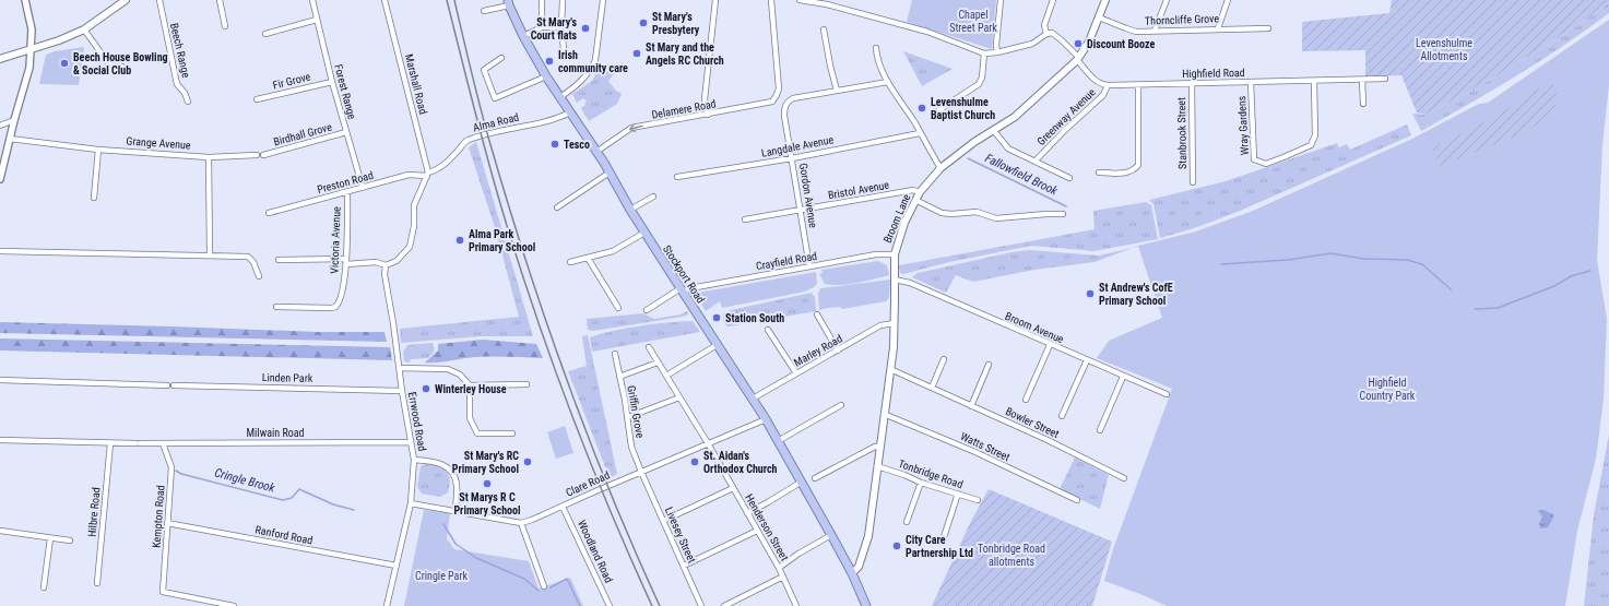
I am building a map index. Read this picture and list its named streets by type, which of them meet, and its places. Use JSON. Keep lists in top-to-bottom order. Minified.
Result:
{"streets":{"highway":["Stockport Road"],"main road":["Broom Lane"],"street":["Thorncliffe Grove","Beech Range","Highfield Road","Fir Grove","Marshall Road","Forest Range","Delamere Road","Greenway Avenue","Alma Road","Wray Gardens","Stanbrook Street","Birdhall Grove","Grange Avenue","Langdale Avenue","Preston Road","Bristol Avenue","Gordon Avenue","Victoria Avenue","Crayfield Road","Broom Avenue","Marley Road","Linden Park","Griffin Grove","Errwood Road","Bowler Street","Milwain Road","Watts Street","Tonbridge Road","Clare Road","Hilbre Road","Kempton Road","Henderson Street","Ranford Road","Livesey Street","Woodland Road"]},"crossings":[["Thorncliffe Grove","Broom Lane"],["Highfield Road","Greenway Avenue"],["Highfield Road","Wray Gardens"],["Highfield Road","Stanbrook Street"],["Fir Grove","Forest Range"],["Marshall Road","Alma Road"],["Marshall Road","Preston Road"],["Forest Range","Birdhall Grove"],["Forest Range","Preston Road"],["Delamere Road","Stockport Road"],["Alma Road","Preston Road"],["Alma Road","Stockport Road"],["Birdhall Grove","Grange Avenue"],["Langdale Avenue","Gordon Avenue"],["Preston Road","Victoria Avenue"],["Bristol Avenue","Gordon Avenue"],["Bristol Avenue","Broom Lane"],["Gordon Avenue","Crayfield Road"],["Broom Lane","Crayfield Road"],["Broom Lane","Stockport Road"],["Broom Lane","Broom Avenue"],["Broom Lane","Marley Road"],["Broom Lane","Bowler Street"],["Broom Lane","Watts Street"],["Broom Lane","Tonbridge Road"],["Crayfield Road","Stockport Road"],["Stockport Road","Marley Road"],["Stockport Road","Clare Road"],["Linden Park","Errwood Road"],["Griffin Grove","Clare Road"],["Griffin Grove","Livesey Street"],["Errwood Road","Milwain Road"],["Errwood Road","Clare Road"],["Errwood Road","Ranford Road"],["Milwain Road","Hilbre Road"],["Milwain Road","Kempton Road"],["Clare Road","Henderson Street"],["Clare Road","Livesey Street"],["Clare Road","Woodland Road"],["Kempton Road","Ranford Road"]],"one_way":["Delamere Road"],"water":["Fallowfield Brook","Cringle Brook"],"parks":["Chapel Street Park","Levenshulme Allotments","Highfield Country Park","Tonbridge Road allotments","Cringle Park"],"places":["St Mary's Presbytery","St Mary's Court flats","Discount Booze","St Mary and the Angels RC Church","Irish community care","Beech House Bowling & Social Club","Levenshulme Baptist Church","Tesco","Alma Park Primary School","St Andrew's CofE Primary School","Station South","Winterley House","St Mary's RC Primary School","St. Aidan's Orthodox Church","St Marys R C Primary School","City Care Partnership Ltd"]}
